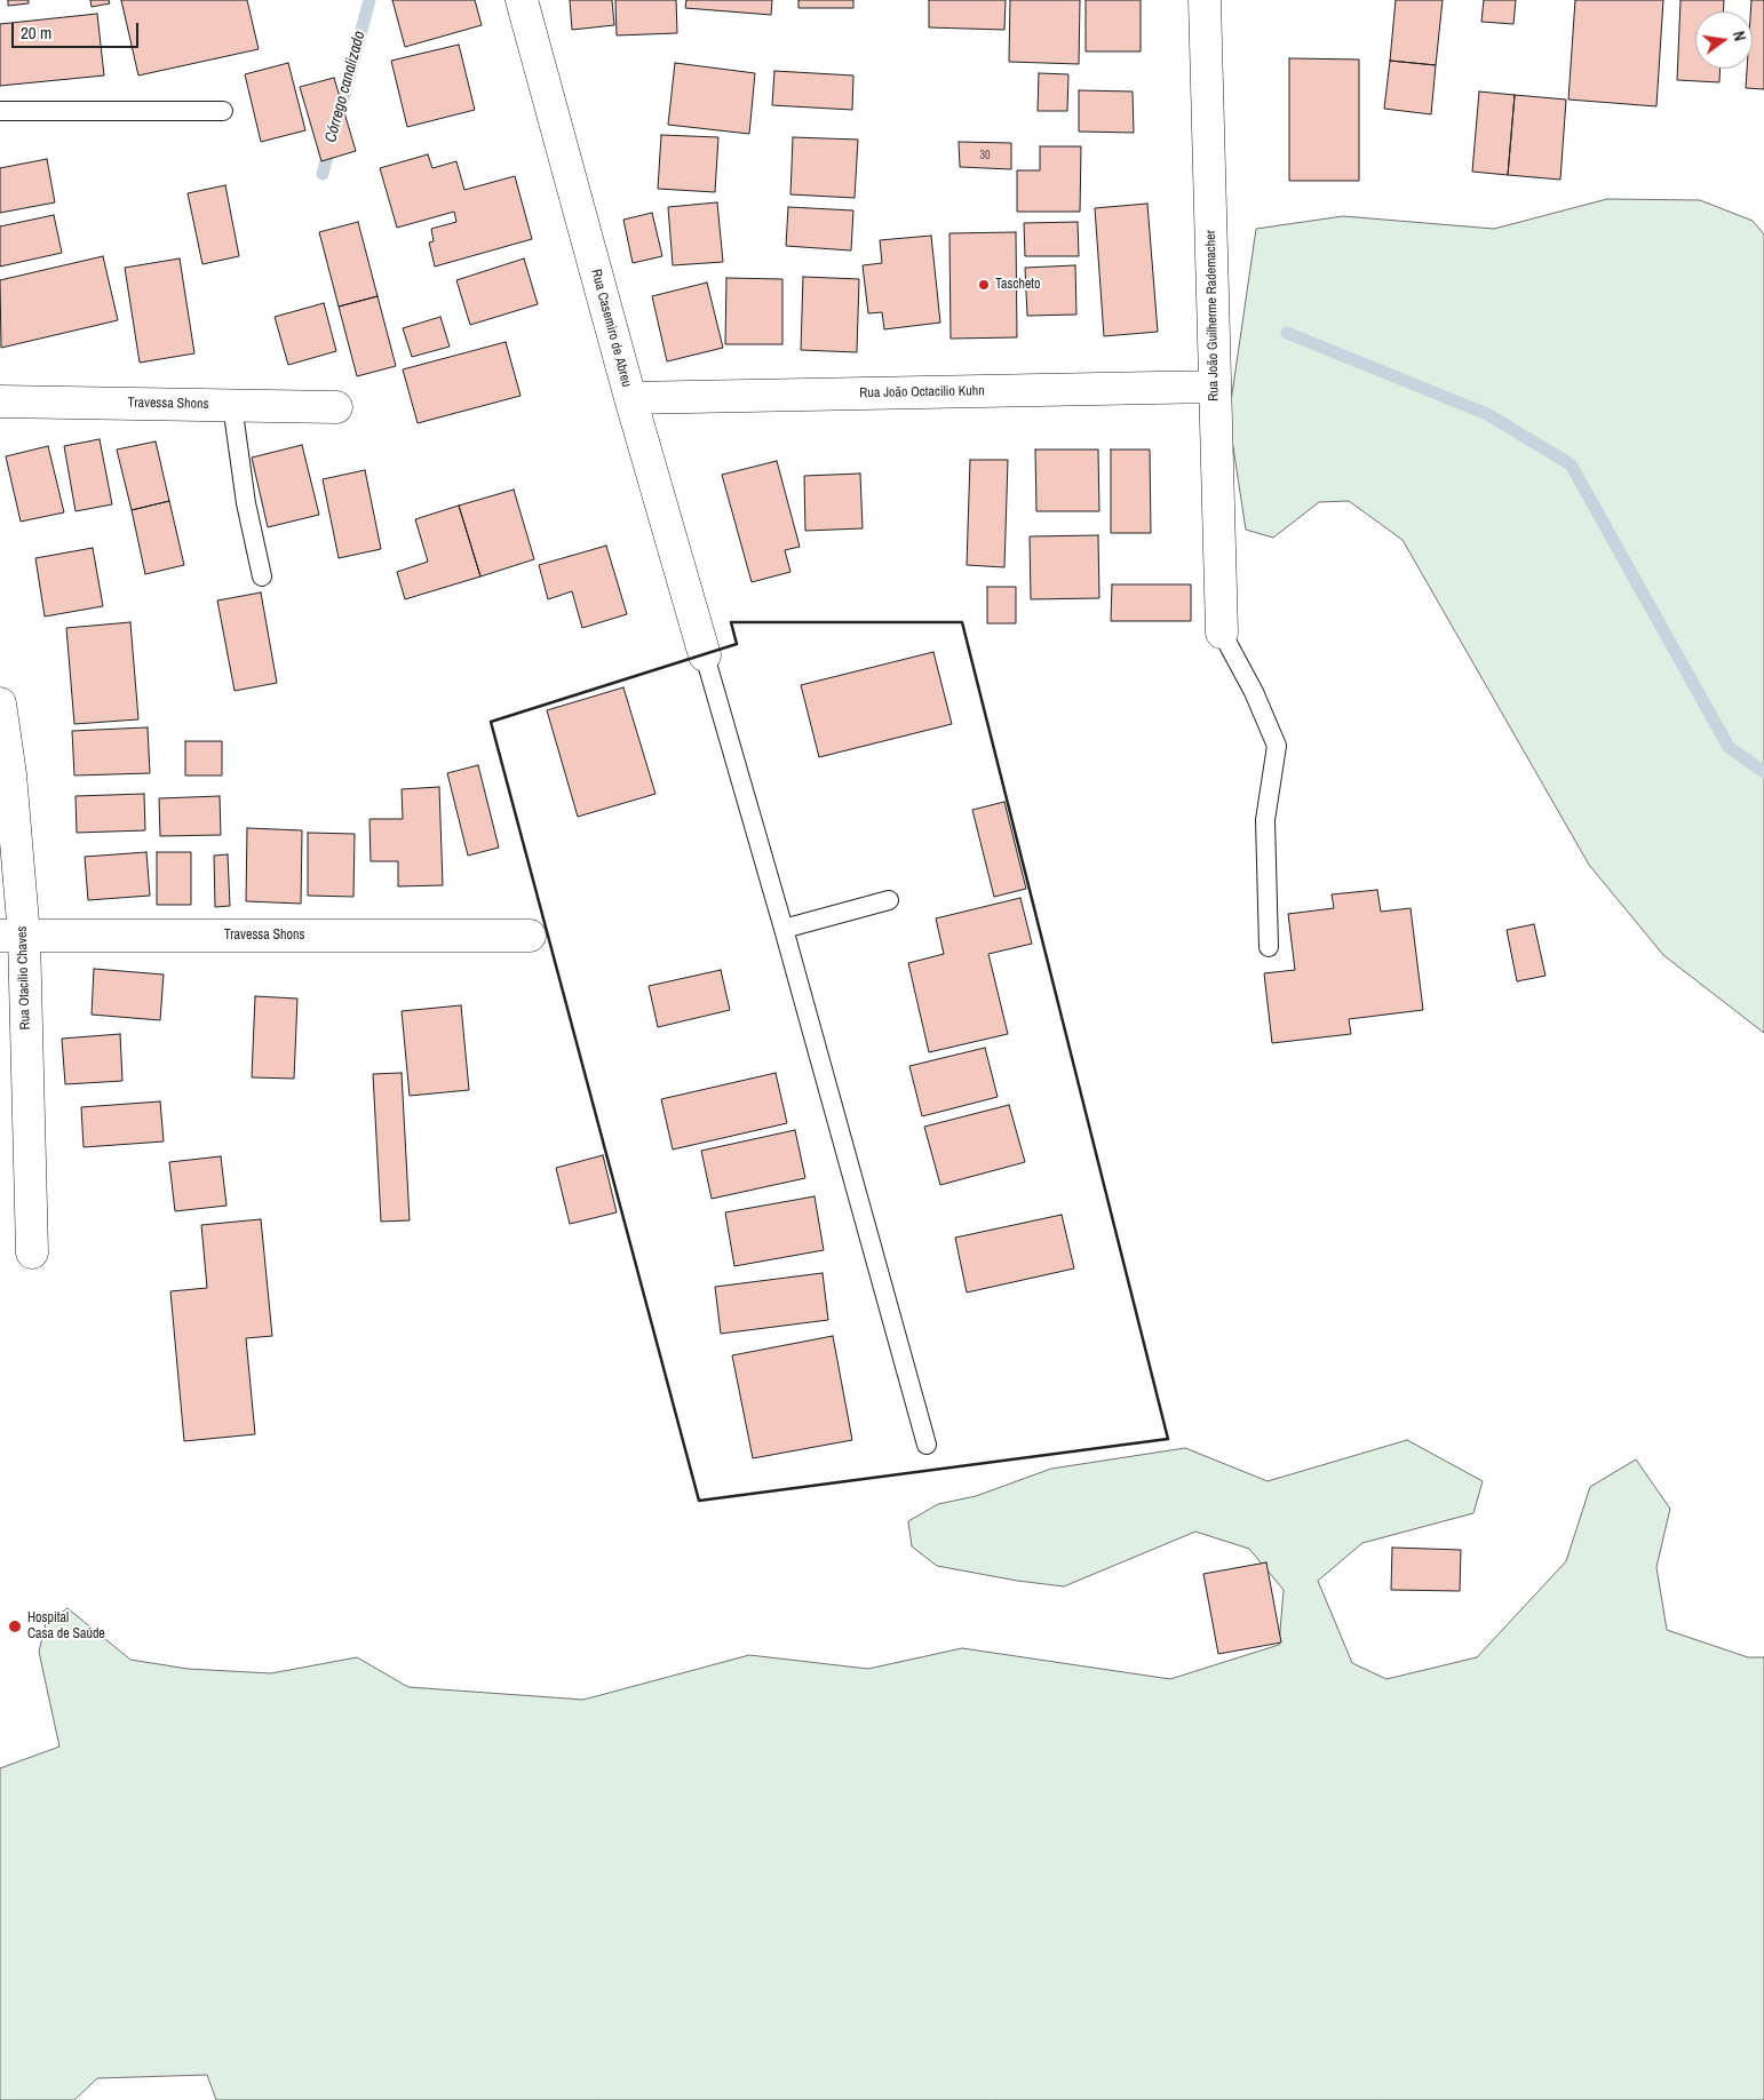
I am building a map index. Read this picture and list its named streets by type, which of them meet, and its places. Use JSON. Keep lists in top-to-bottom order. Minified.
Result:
{"streets":{"street":["Rua João Guilherme Rademacher","Rua Casemiro de Abreu","Rua João Octacilio Kuhn","Travessa Shons","Rua Otacílio Chaves"]},"crossings":[["Rua João Guilherme Rademacher","Rua João Octacilio Kuhn"],["Rua Casemiro de Abreu","Rua João Octacilio Kuhn"],["Travessa Shons","Rua Otacílio Chaves"]],"water":["Córrego canalizado"],"places":["Tascheto","Hospital Casa de Saúde"],"house_numbers":["30"],"scale_bar":"20 m","north":"right"}
